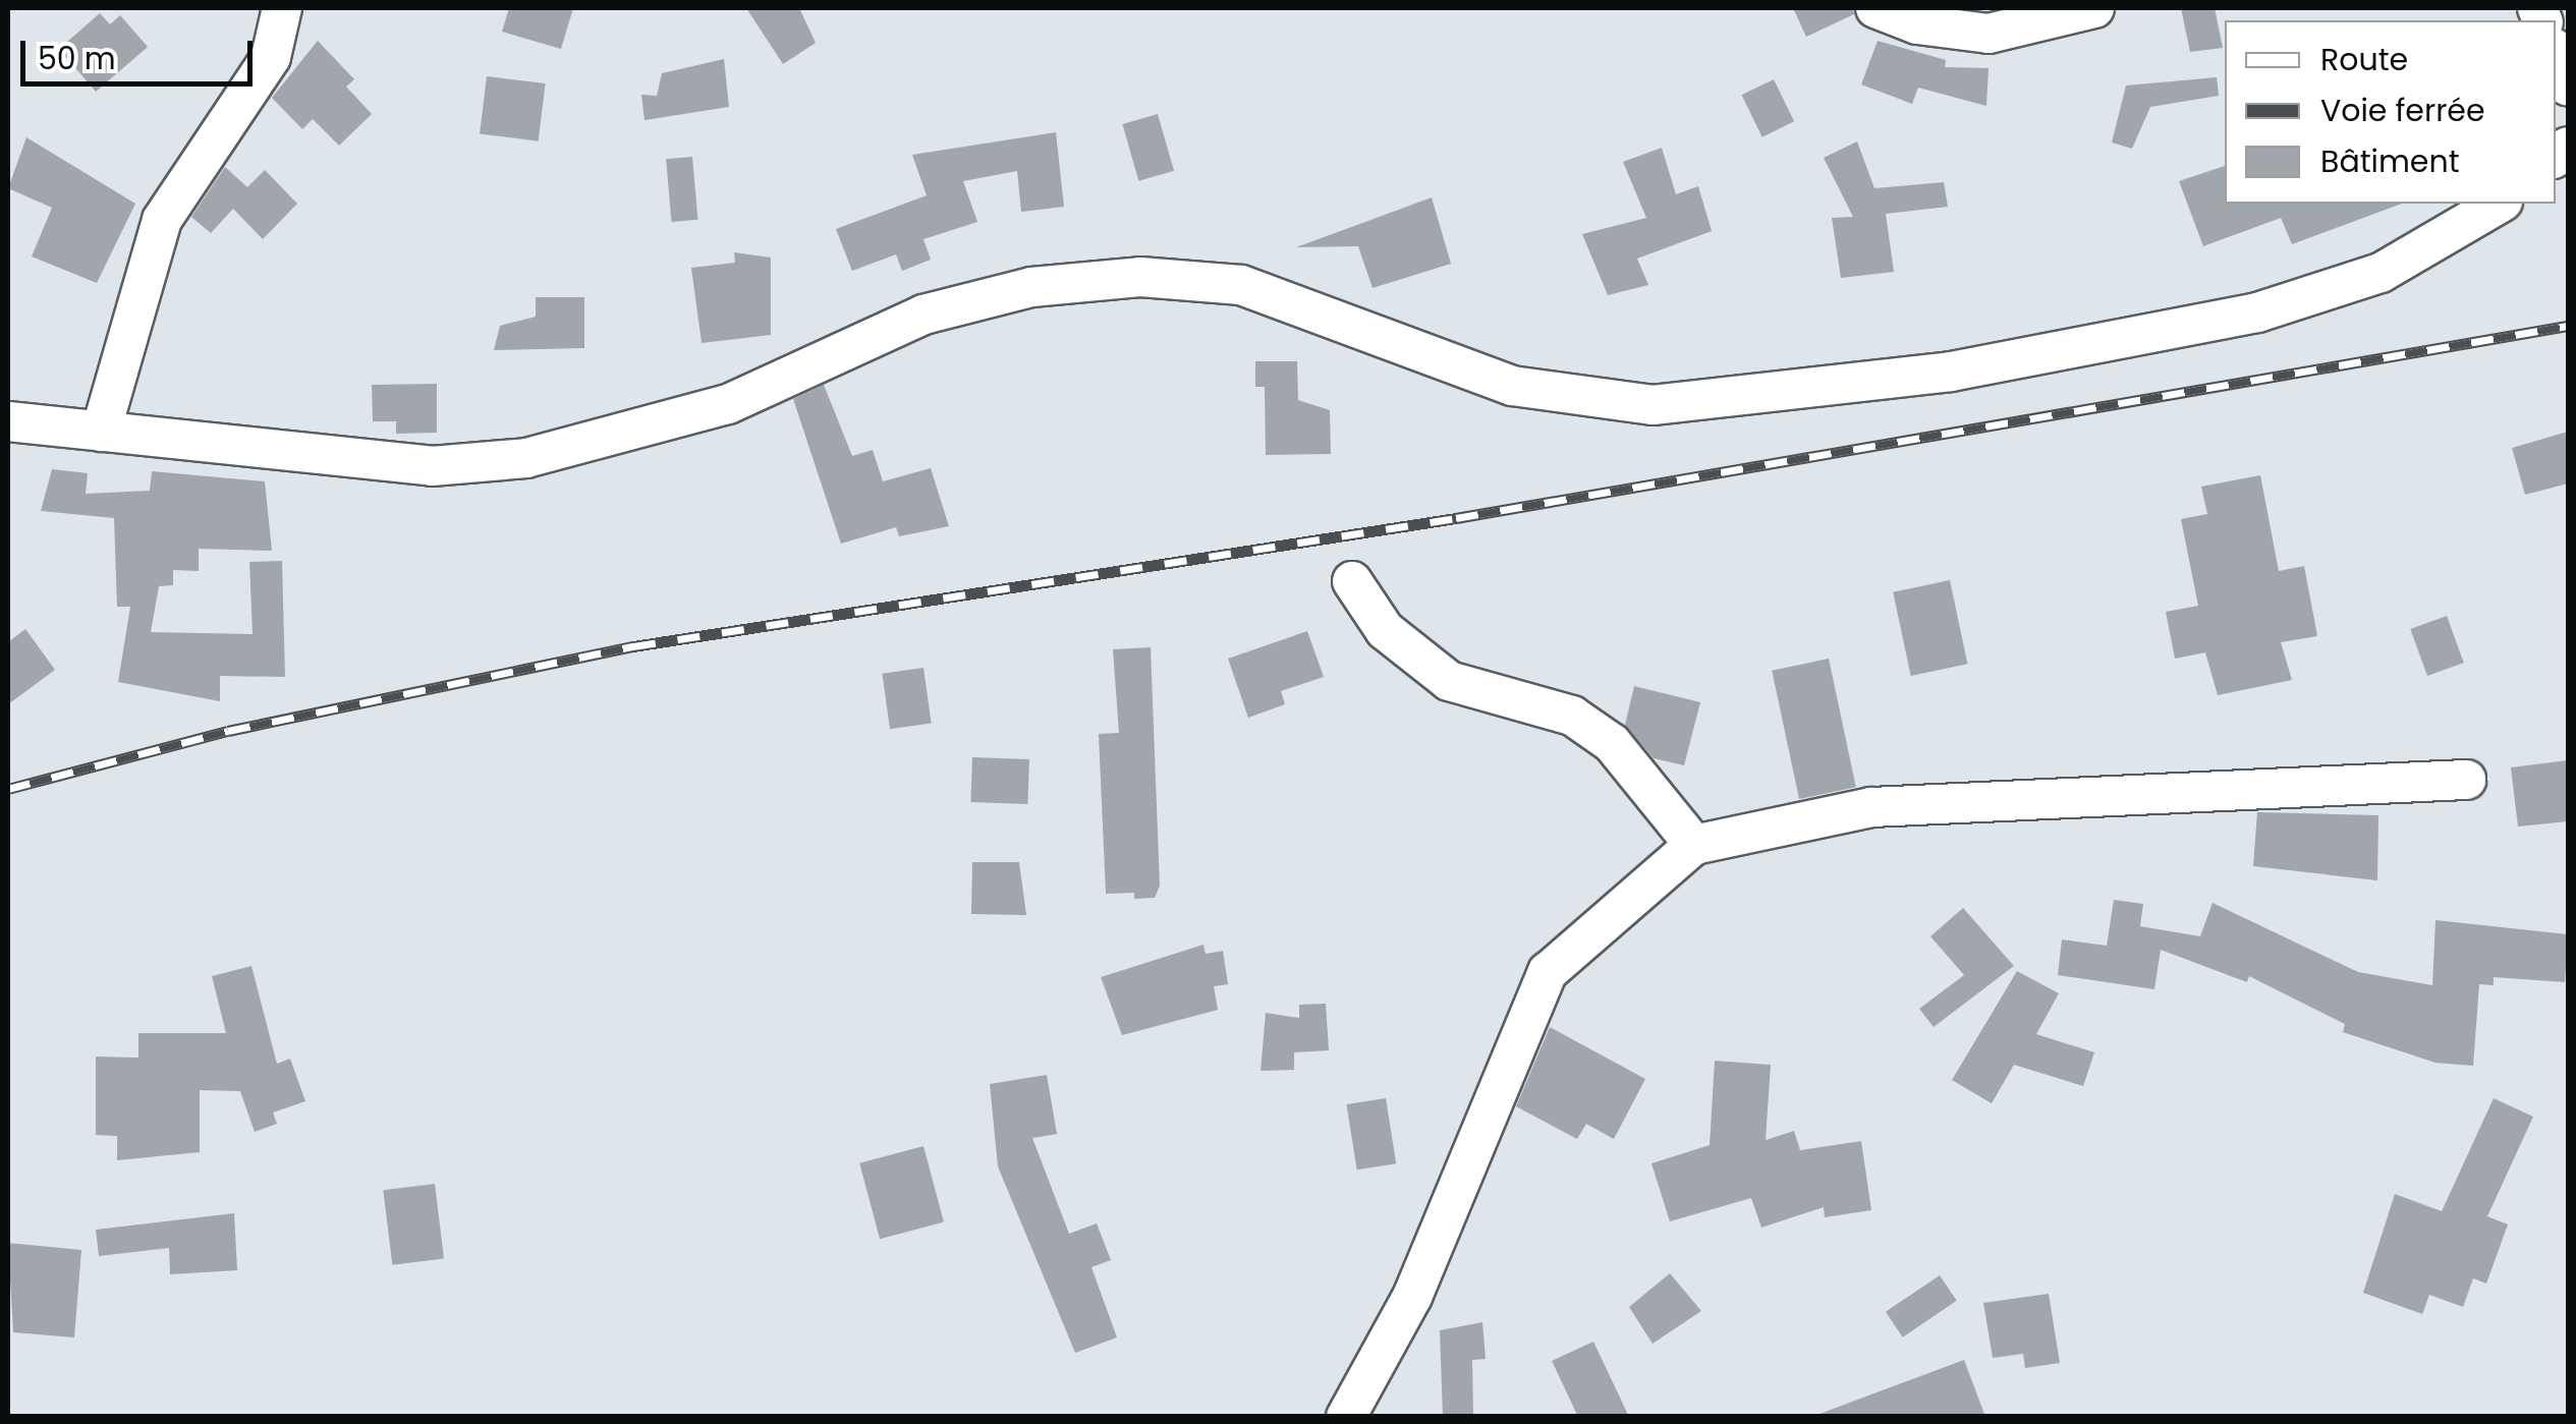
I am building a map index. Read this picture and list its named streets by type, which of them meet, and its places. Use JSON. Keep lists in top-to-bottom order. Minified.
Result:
{"legend":["Route","Voie ferrée","Bâtiment"],"scale_bar":"50 m"}
